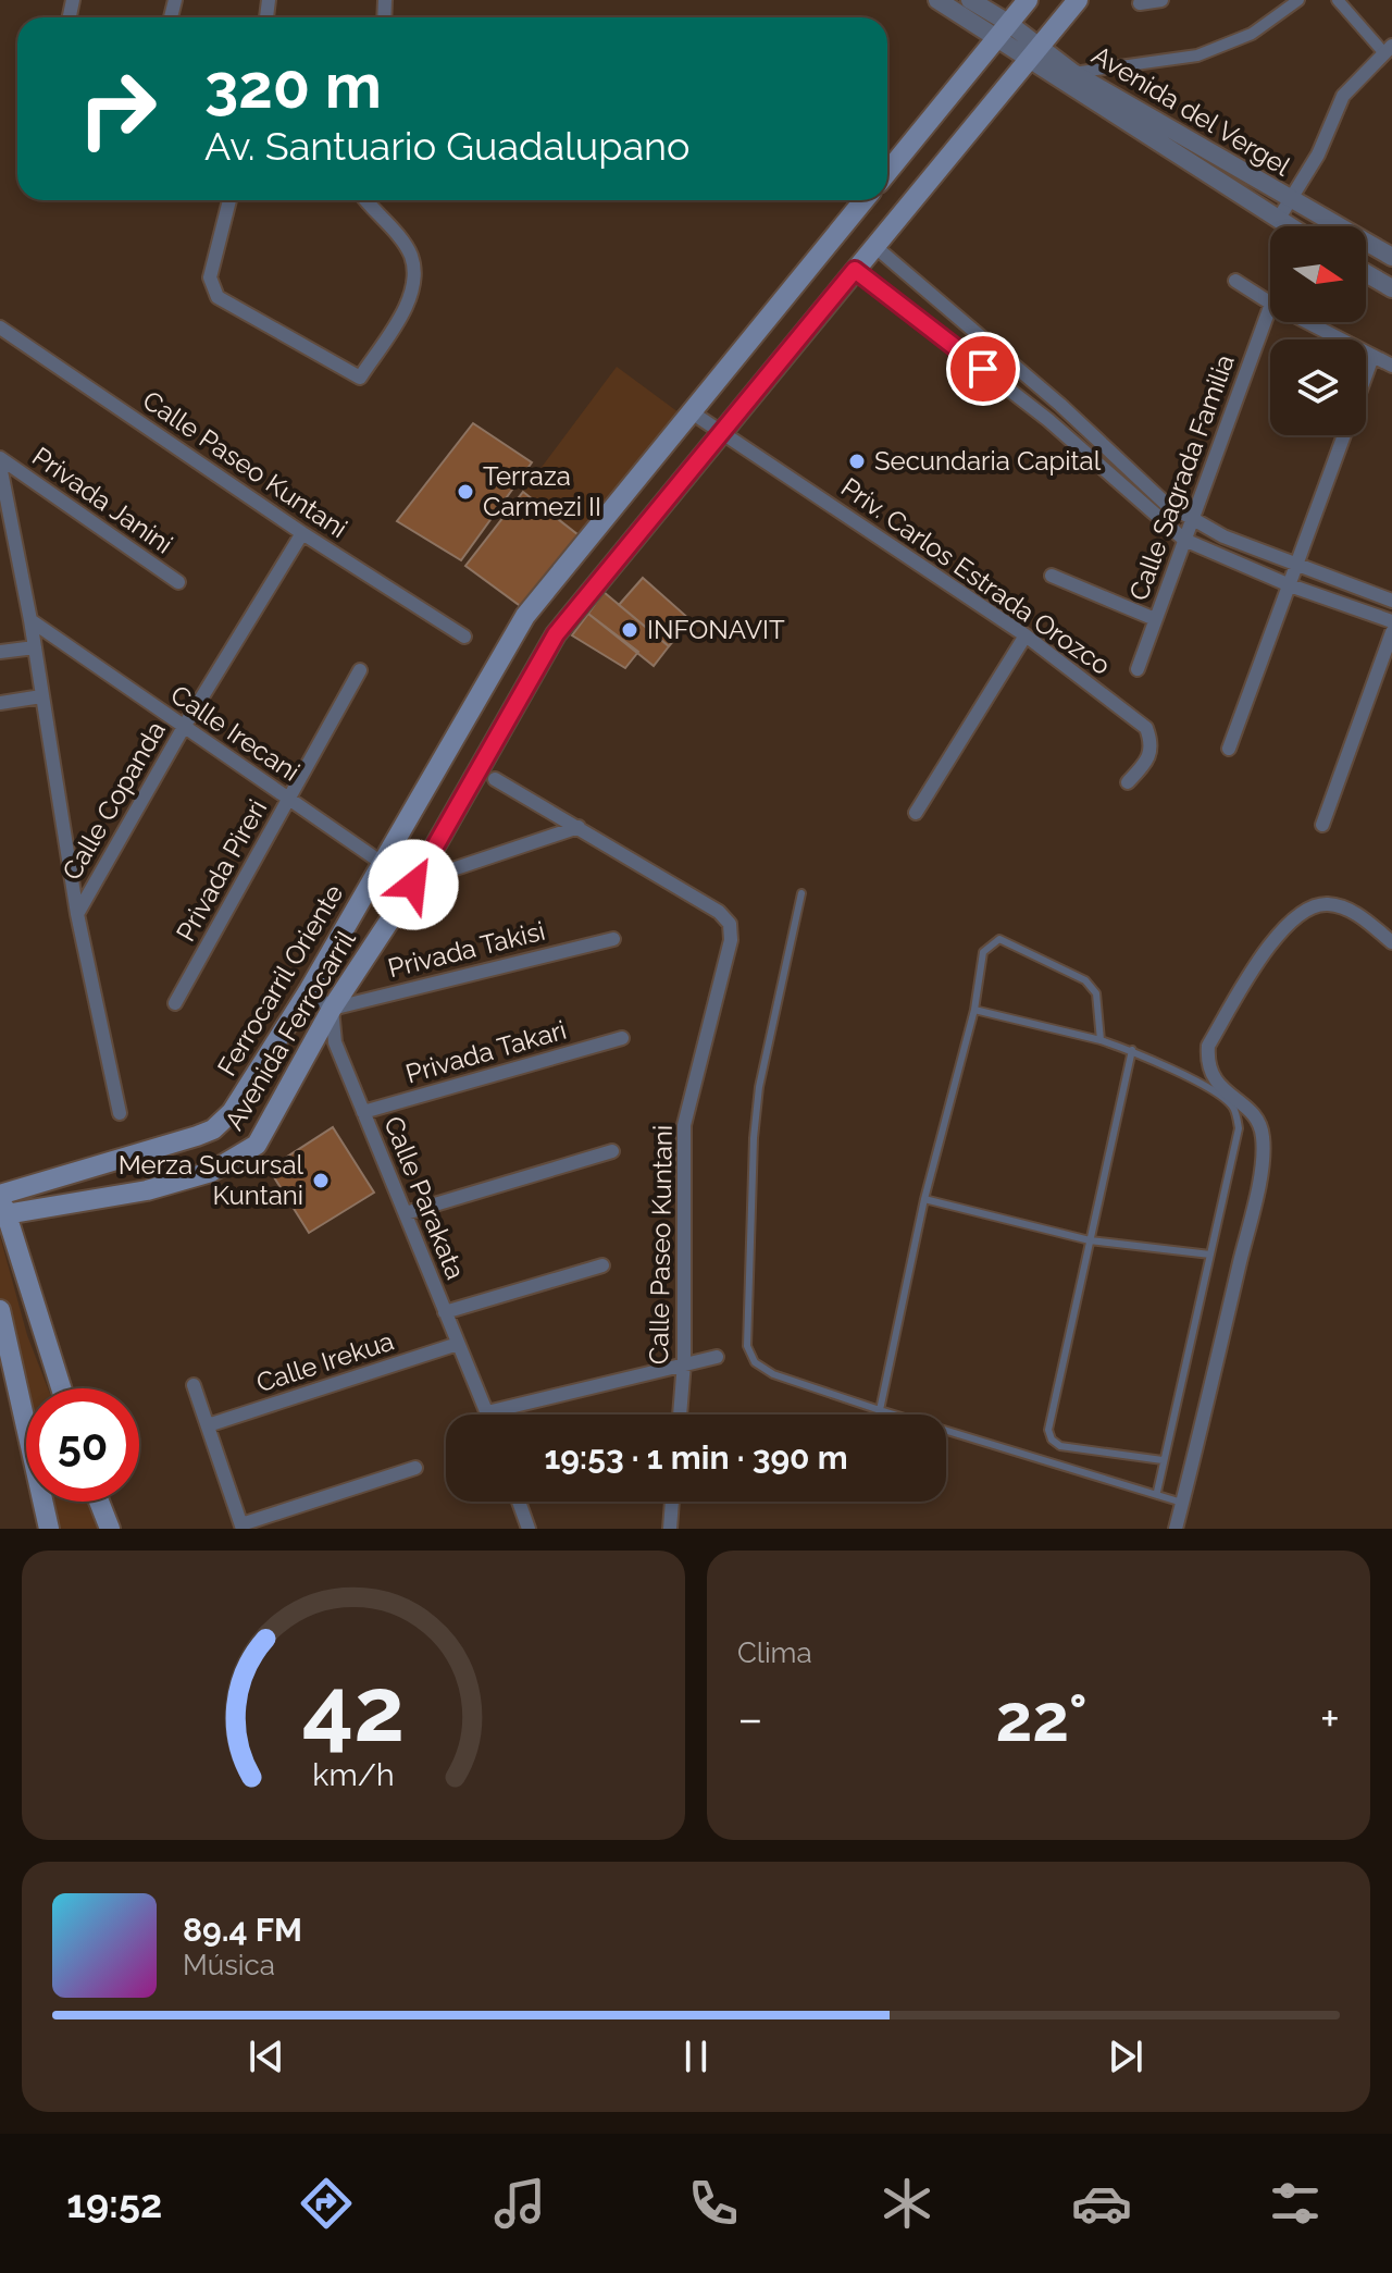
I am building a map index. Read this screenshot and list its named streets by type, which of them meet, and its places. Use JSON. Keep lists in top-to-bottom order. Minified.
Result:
{"streets":{"main road":["Ferrocarril Oriente","Avenida Ferrocarril"],"street":["Avenida del Vergel","Calle Paseo Kuntani","Calle Sagrada Familia","Privada Janini","Priv. Carlos Estrada Orozco","Calle Irecani","Calle Copanda","Privada Pireri","Privada Takisi","Privada Takari","Calle Parakata","Calle Irekua"]},"crossings":[["Avenida del Vergel","Avenida Ferrocarril"],["Calle Paseo Kuntani","Calle Copanda"],["Priv. Carlos Estrada Orozco","Avenida Ferrocarril"],["Calle Irecani","Calle Copanda"],["Calle Irecani","Privada Pireri"],["Calle Irecani","Ferrocarril Oriente"],["Calle Irecani","Avenida Ferrocarril"],["Privada Takisi","Avenida Ferrocarril"],["Privada Takisi","Calle Parakata"],["Avenida Ferrocarril","Calle Parakata"],["Privada Takari","Calle Parakata"],["Calle Parakata","Calle Irekua"]],"places":["Secundaria Capital","Terraza Carmezi II","INFONAVIT","Merza Sucursal Kuntani"],"north":"right","page":{"turn":["320 m","Av. Santuario Guadalupano"],"limit":"50","trip":"19:53 · 1 min · 390 m","tile":"Clima","heat":["−","22°","+"],"song":["89.4 FM","Música"],"tabs":"19:52","gauge":["42","km/h"]}}
